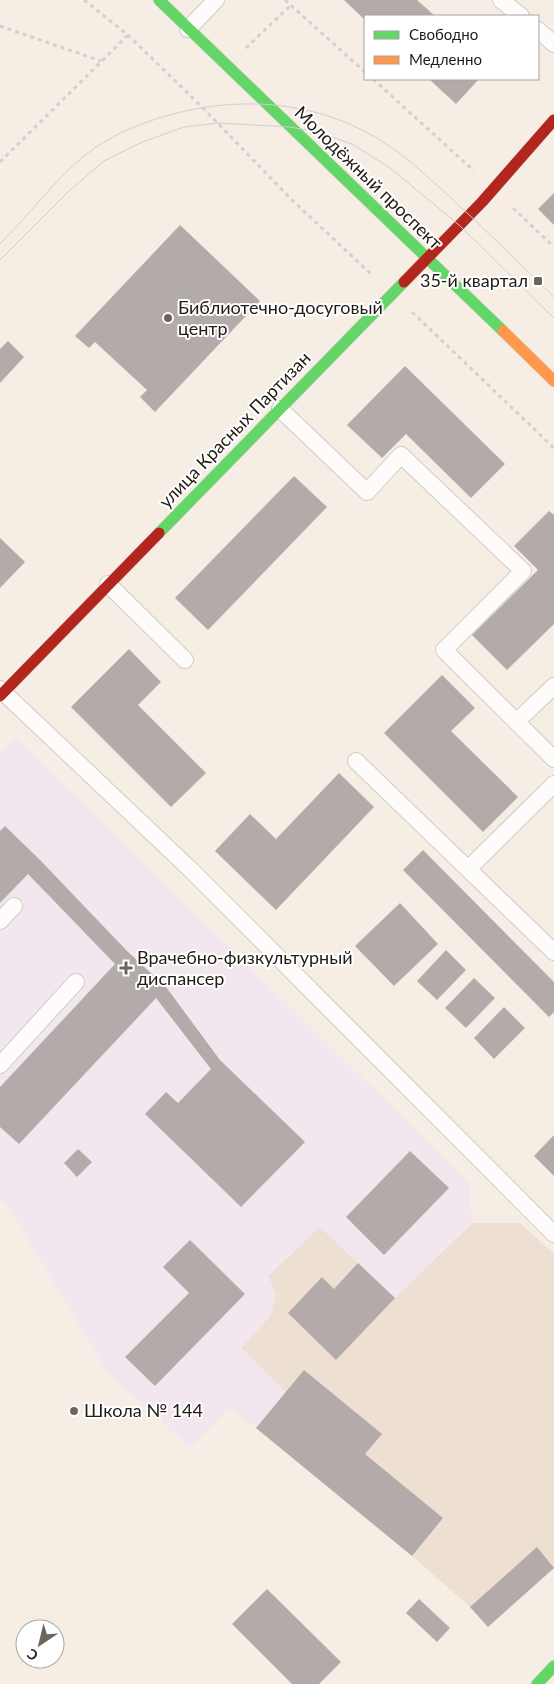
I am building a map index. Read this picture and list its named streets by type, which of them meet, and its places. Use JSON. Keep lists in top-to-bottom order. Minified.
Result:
{"streets":{"street":["Молодёжный проспект","улица Красных Партизан"]},"crossings":[["Молодёжный проспект","улица Красных Партизан"]],"places":{"transit":["35-й квартал"],"other":["Библиотечно-досуговый центр","Школа № 144"],"health":["Врачебно-физкультурный диспансер"]},"legend":["Свободно","Медленно"],"north":"bottom left"}
